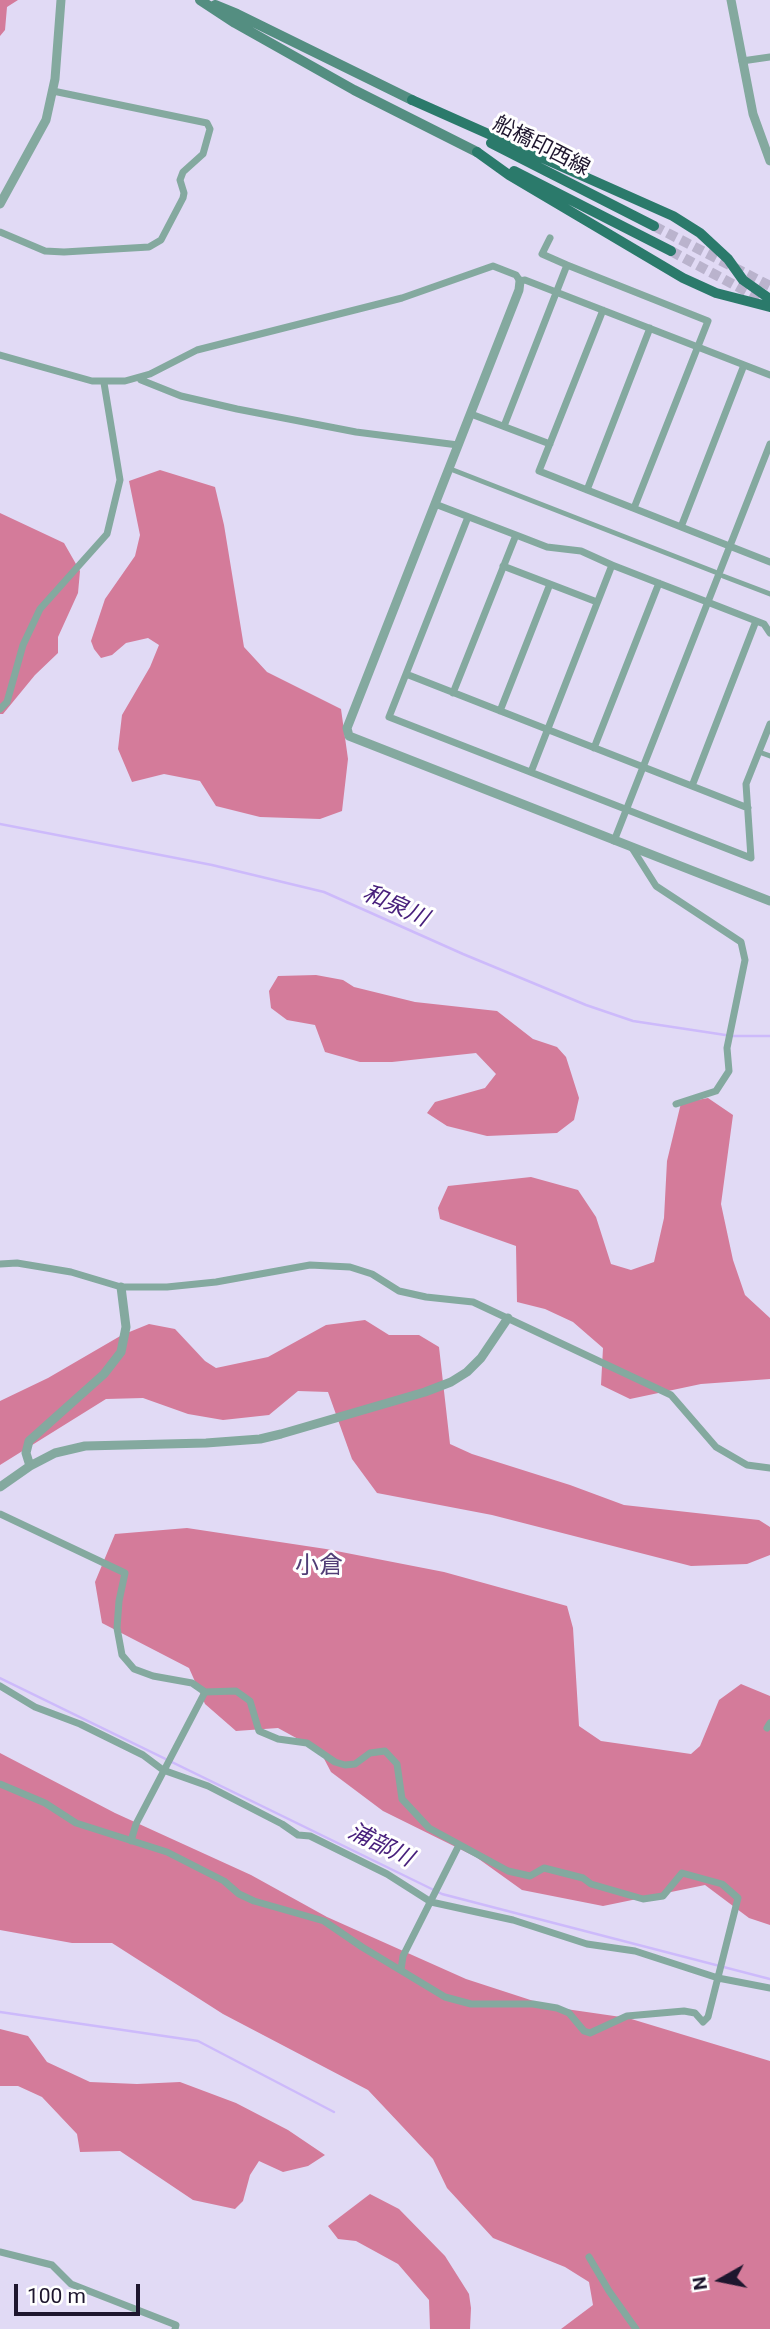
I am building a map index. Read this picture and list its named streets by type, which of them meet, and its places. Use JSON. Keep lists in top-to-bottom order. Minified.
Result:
{"streets":{"main road":["船橋印西線"]},"districts":["小倉"],"water":["和泉川","浦部川"],"scale_bar":"100 m","north":"left"}
